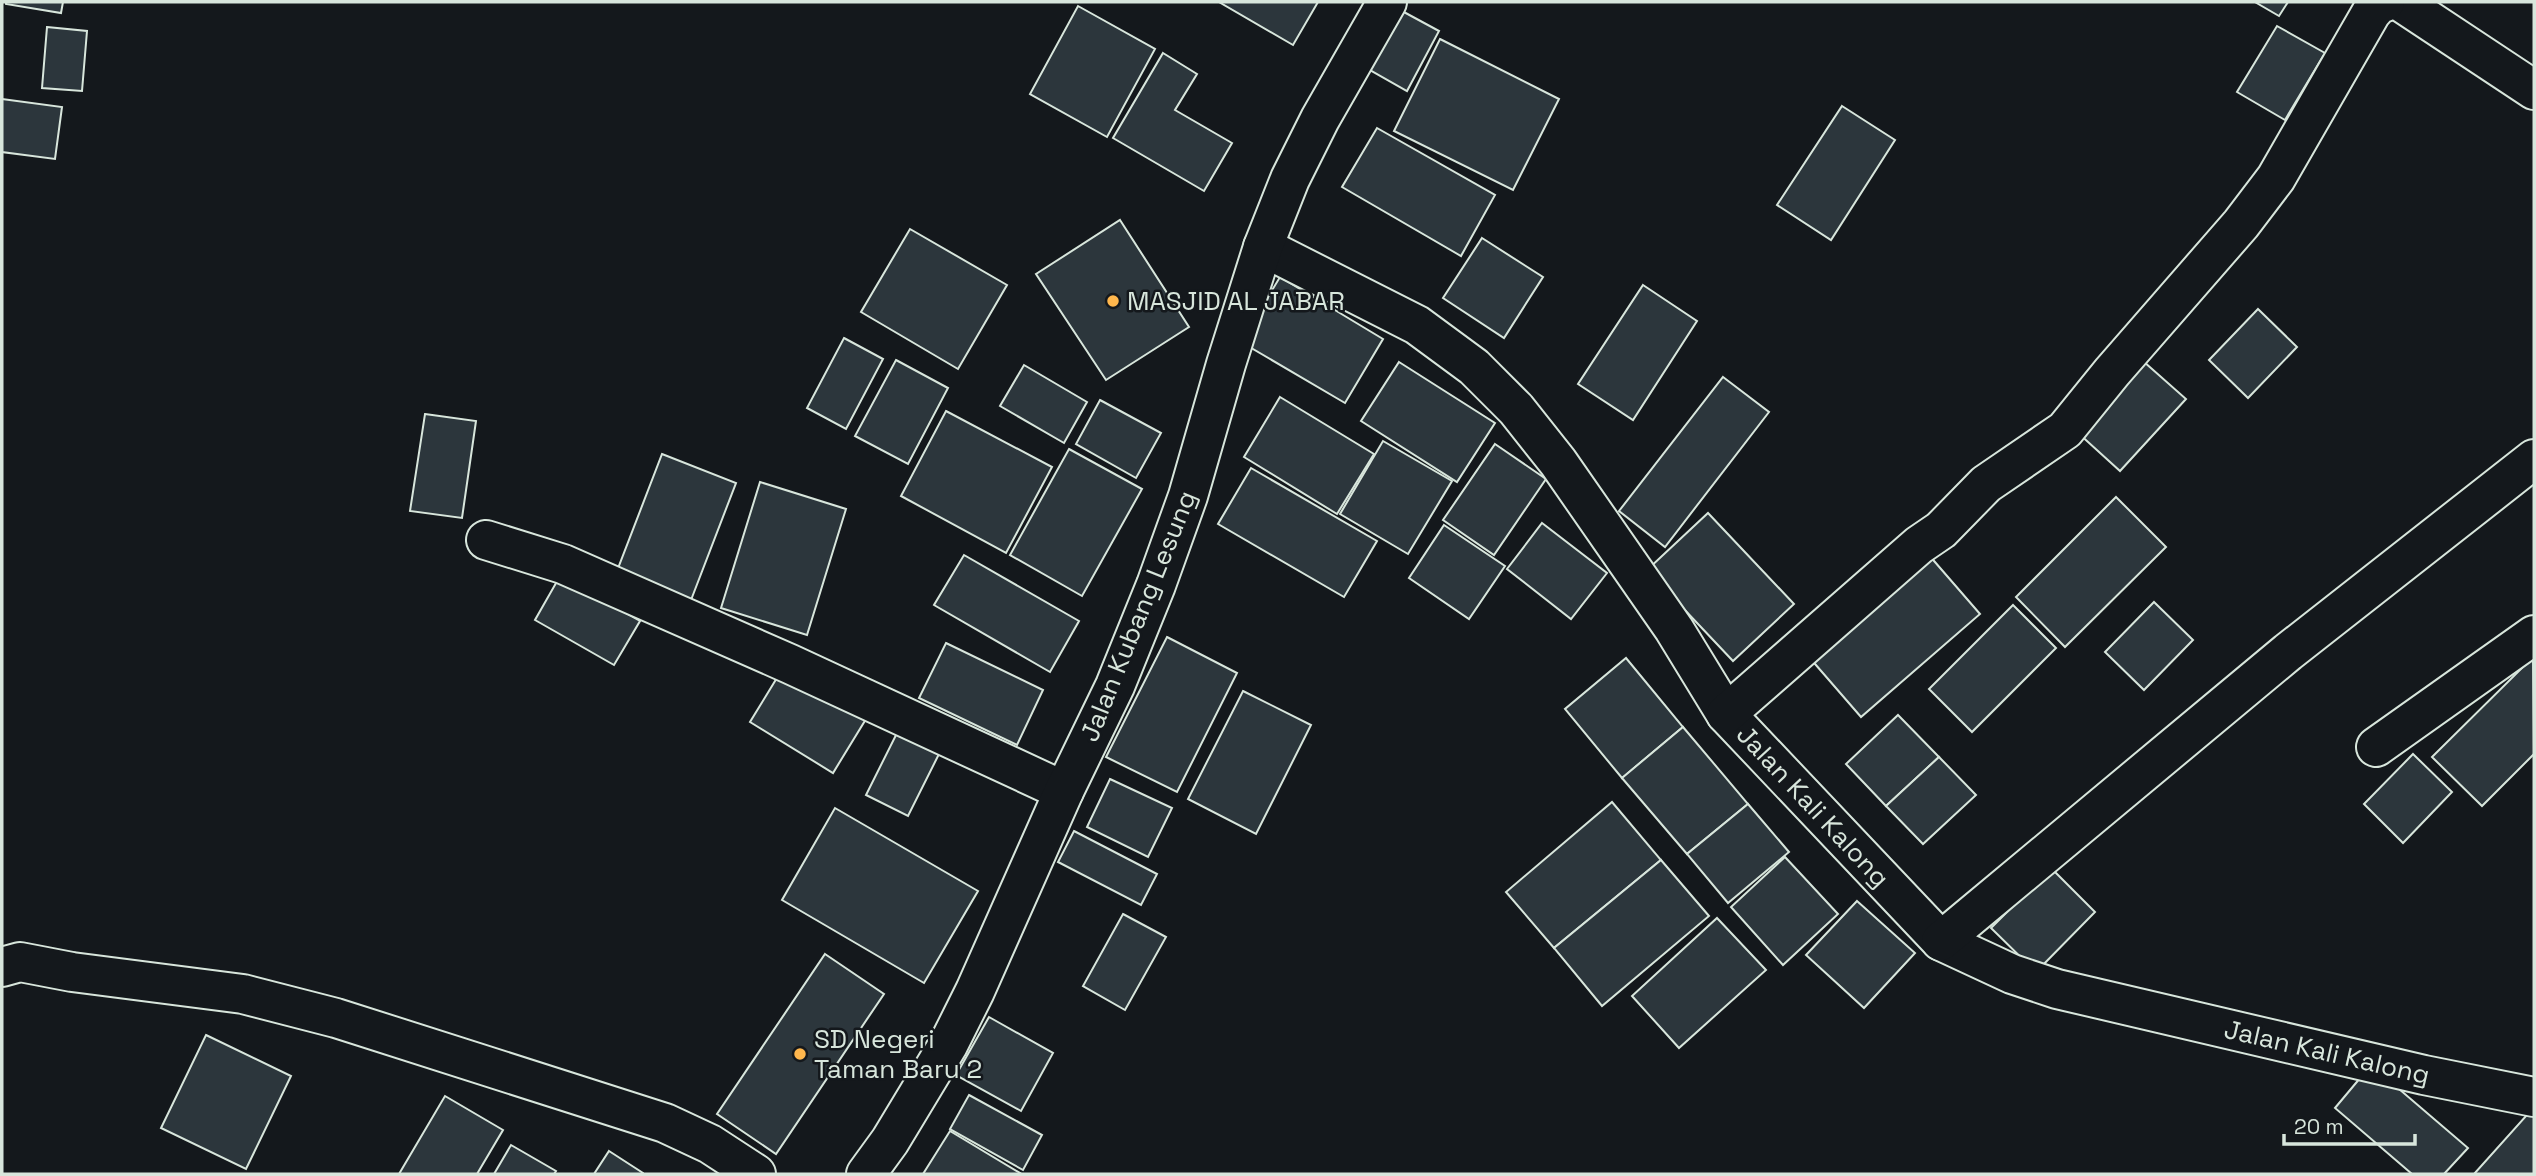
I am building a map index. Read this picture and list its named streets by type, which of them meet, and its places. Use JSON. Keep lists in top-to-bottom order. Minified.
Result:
{"streets":{"street":["Jalan Kubang Lesung","Jalan Kali Kalong"]},"crossings":[["Jalan Kubang Lesung","Jalan Kali Kalong"]],"places":["MASJID AL JABAR","SD Negeri Taman Baru 2"],"scale_bar":"20 m"}
